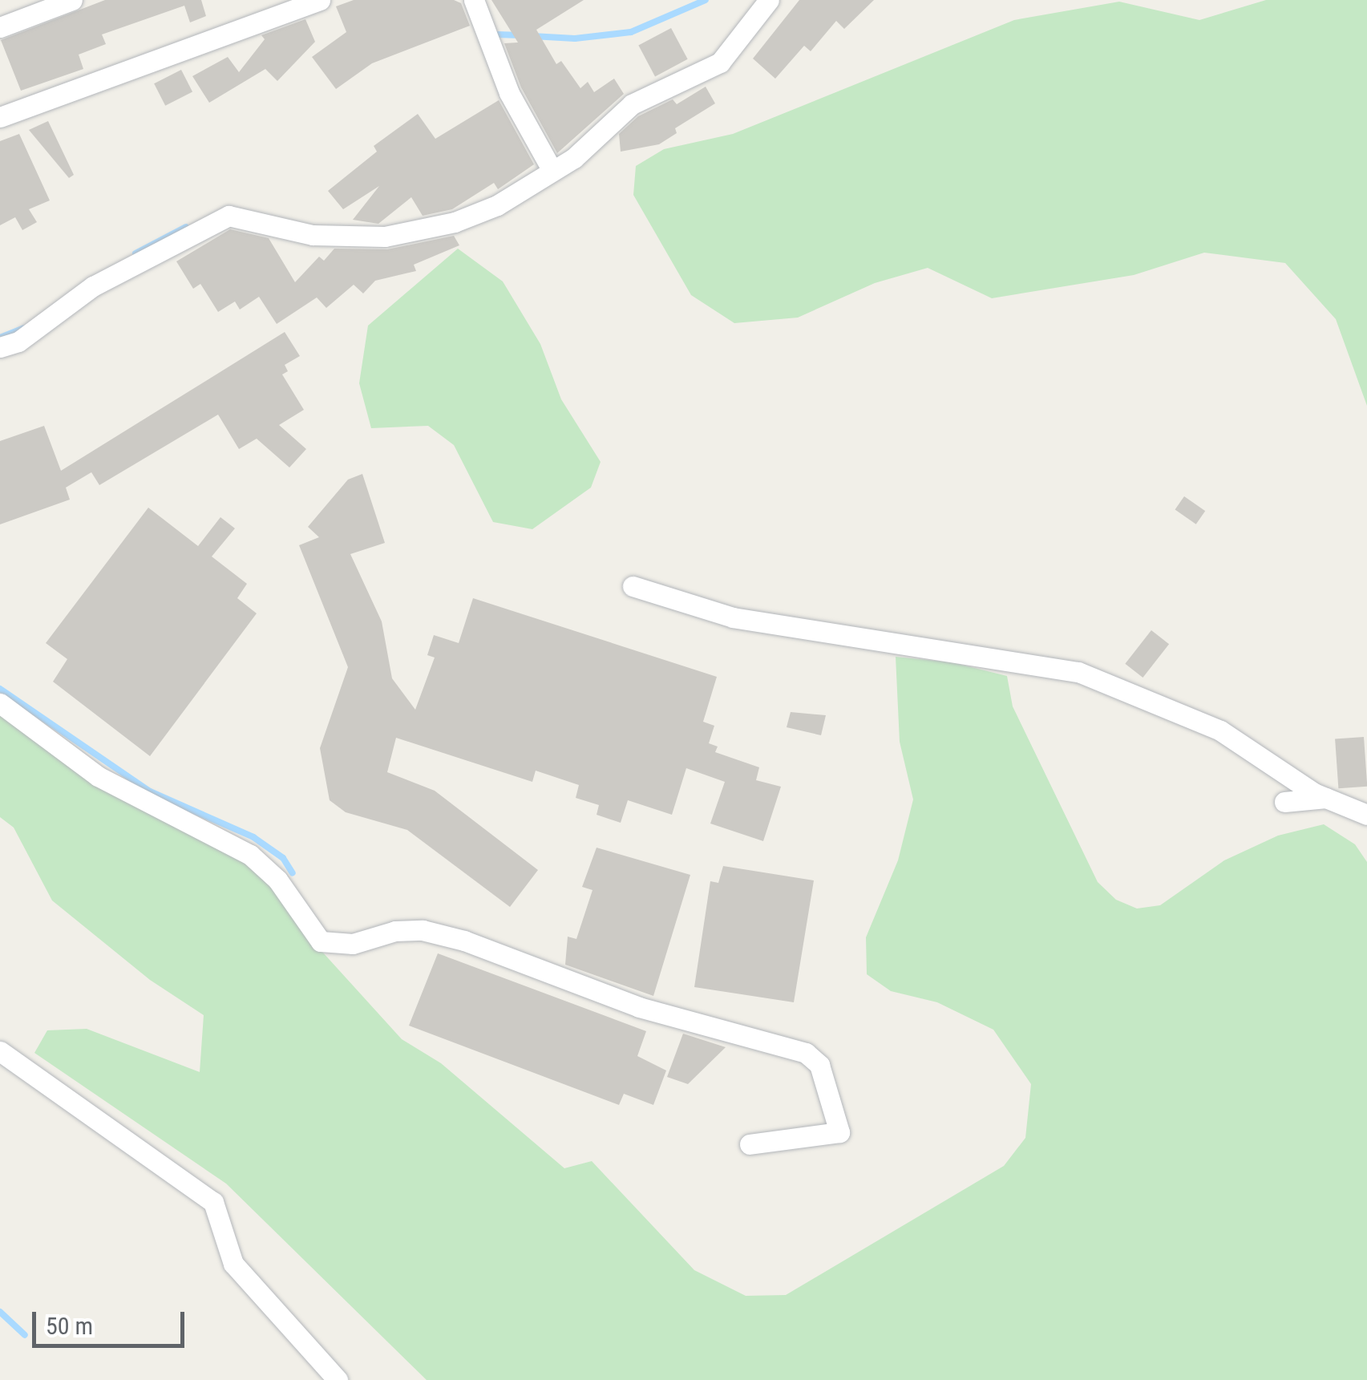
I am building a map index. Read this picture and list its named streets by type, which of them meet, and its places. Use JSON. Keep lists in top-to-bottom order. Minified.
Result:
{"scale_bar":"50 m"}
